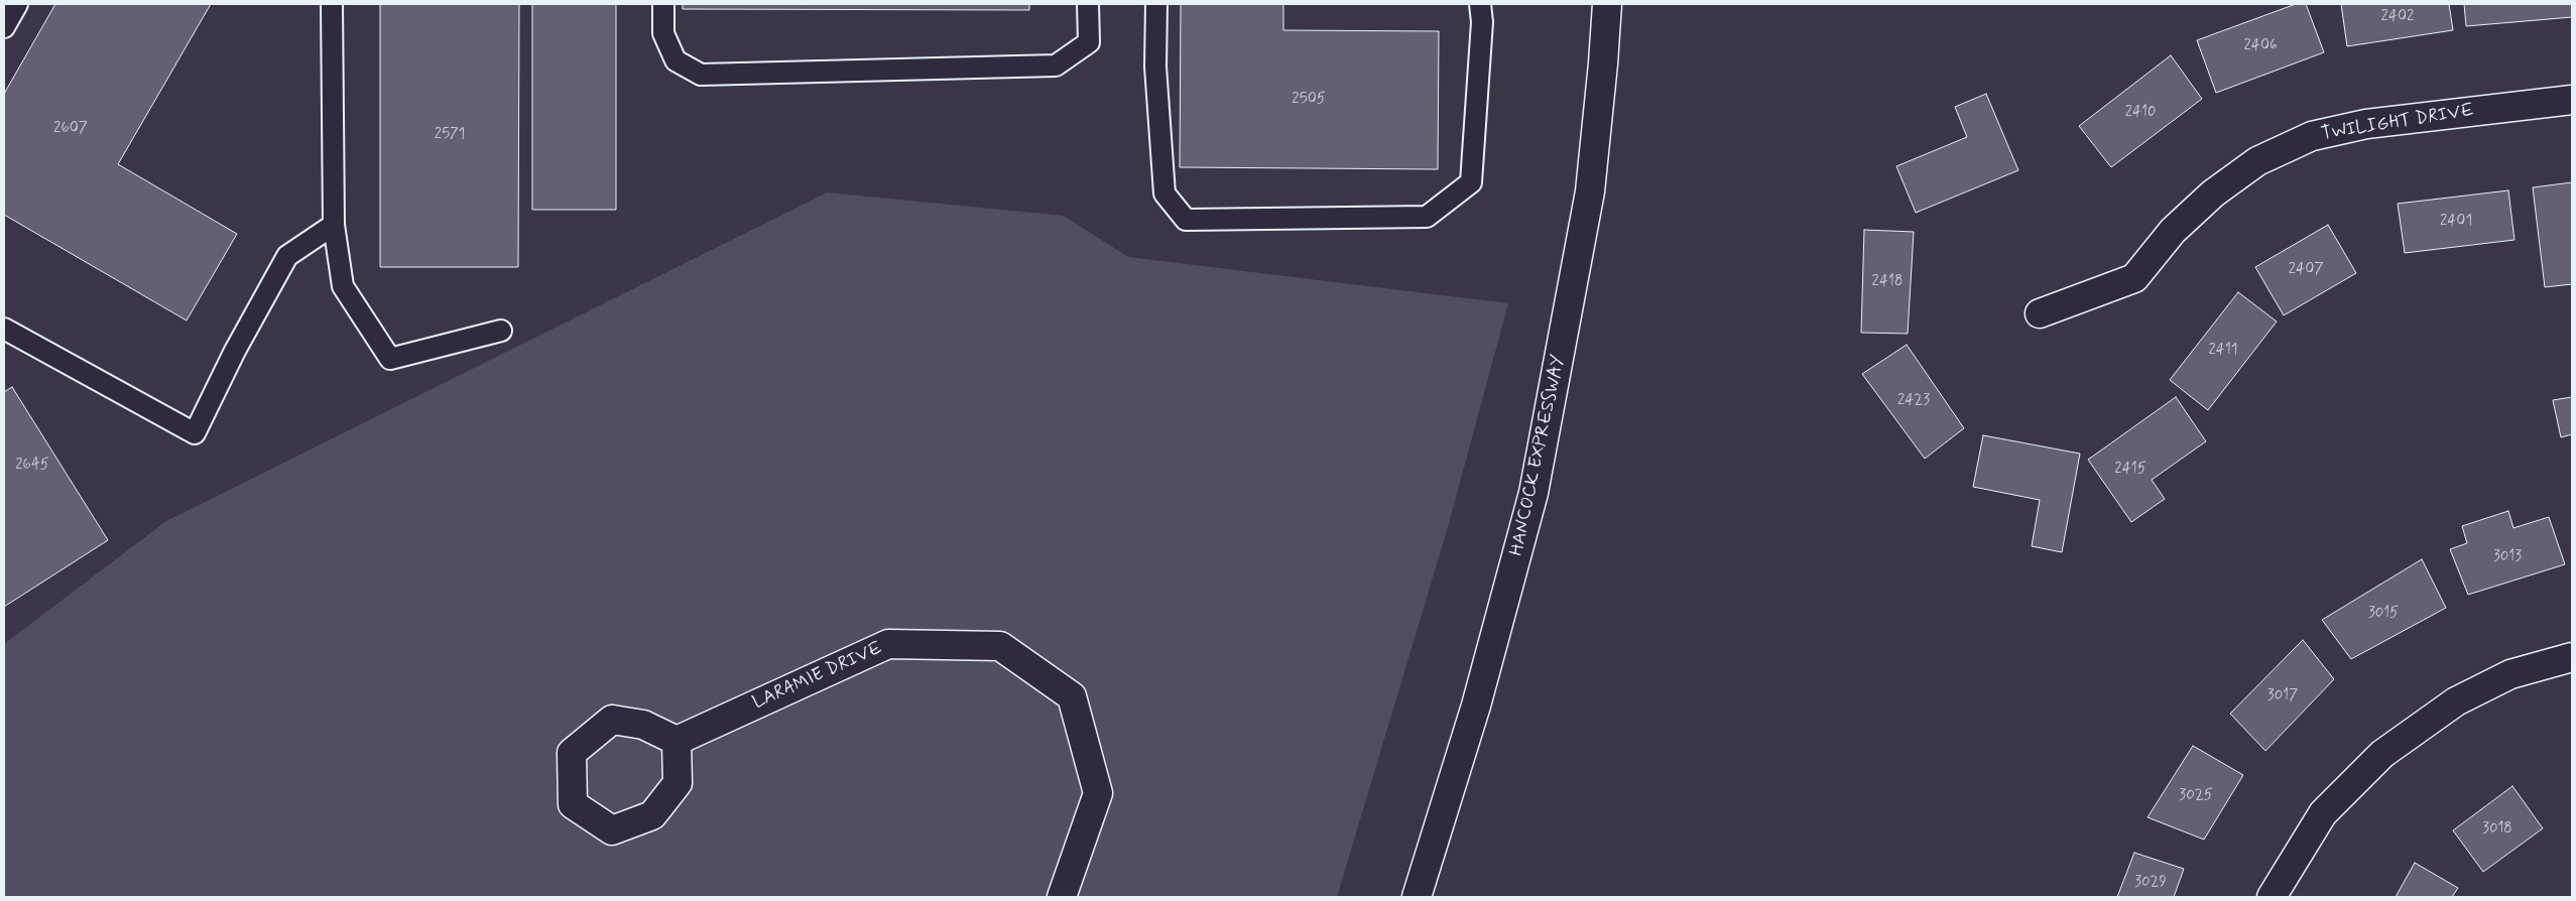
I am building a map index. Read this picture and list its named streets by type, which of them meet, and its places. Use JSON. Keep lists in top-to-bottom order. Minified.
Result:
{"streets":{"street":["TWILIGHT DRIVE","HANCOCK EXPRESSWAY","LARAMIE DRIVE"]},"house_numbers":["2402","2406","2505","2410","2607","2571","2401","2407","2418","2411","2423","2645","2415","3013","3015","3017","3025","3018","3029"]}
